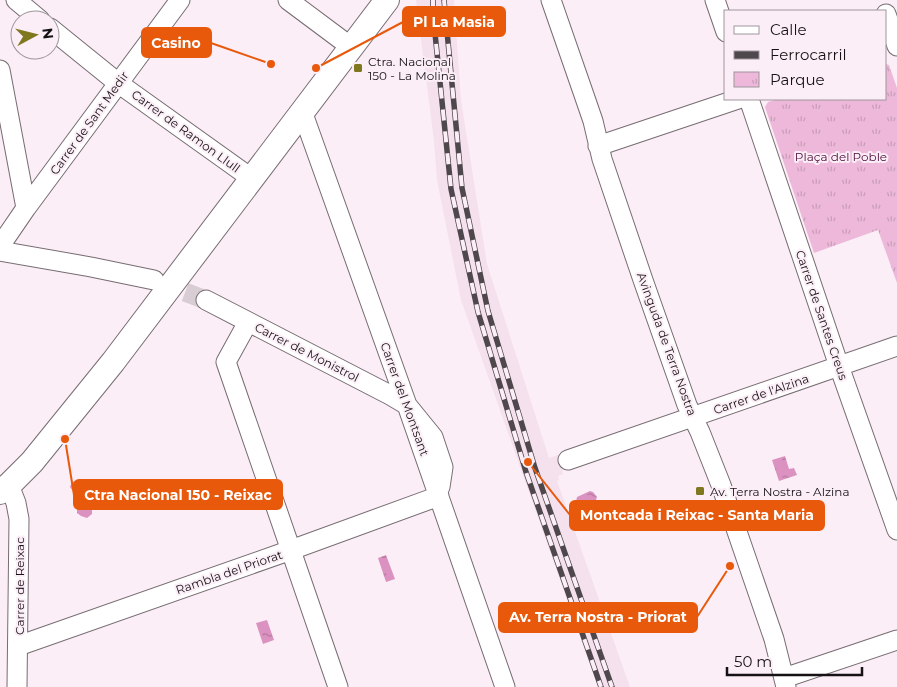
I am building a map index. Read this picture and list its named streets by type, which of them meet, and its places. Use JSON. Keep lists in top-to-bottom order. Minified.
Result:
{"streets":{"street":["Carrer de Sant Medir","Carrer de Ramon Llull","Carrer de Santes Creus","Avinguda de Terra Nostra","Carrer de Monistrol","Carrer de l'Alzina","Carrer del Montsant","Rambla del Priorat","Carrer de Reixac"]},"crossings":[["Carrer de Sant Medir","Carrer de Ramon Llull"],["Carrer de Santes Creus","Carrer de l'Alzina"],["Avinguda de Terra Nostra","Carrer de l'Alzina"],["Carrer de Monistrol","Carrer del Montsant"],["Rambla del Priorat","Carrer de Reixac"]],"parks":["Plaça del Poble"],"places":{"other":["Casino","Pl La Masia","Ctra Nacional 150 - Reixac","Montcada i Reixac - Santa Maria","Av. Terra Nostra - Priorat"],"transit":["Ctra. Nacional 150 - La Molina","Av. Terra Nostra - Alzina"]},"legend":["Calle","Ferrocarril","Parque"],"scale_bar":"50 m","north":"right"}
